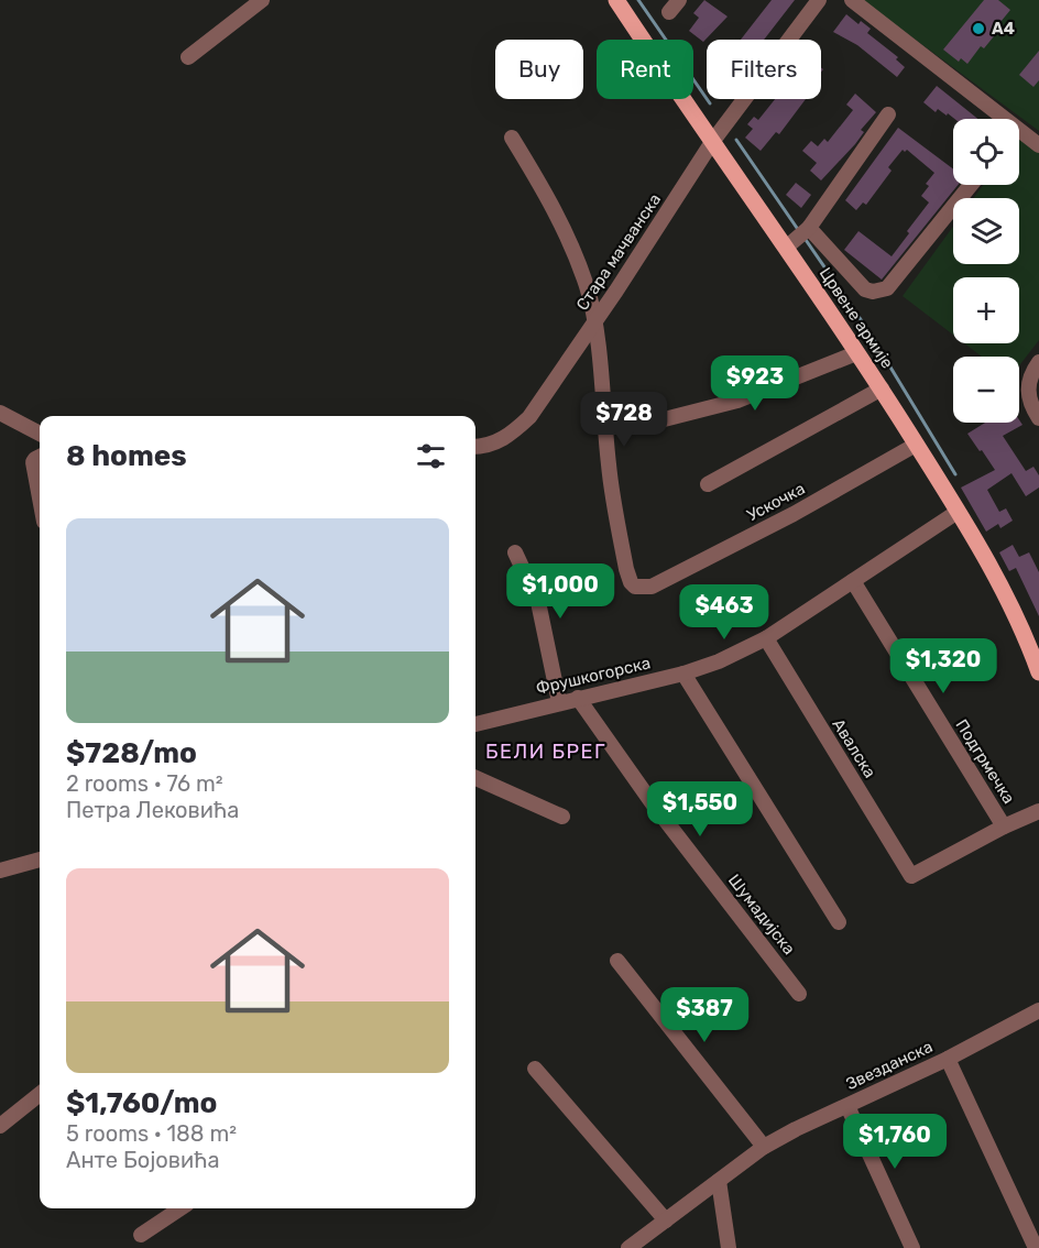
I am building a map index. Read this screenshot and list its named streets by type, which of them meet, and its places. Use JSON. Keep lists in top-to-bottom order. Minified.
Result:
{"streets":{"main road":["Црвене армије"],"street":["Стара мачванска","Ускочка","Фрушкогорска","Авалска","Подгрмечка","Шумадијска","Звезданска"]},"crossings":[["Стара мачванска","Црвене армије"],["Стара мачванска","Ускочка"],["Црвене армије","Ускочка"],["Црвене армије","Фрушкогорска"],["Фрушкогорска","Авалска"],["Фрушкогорска","Подгрмечка"],["Фрушкогорска","Шумадијска"],["Авалска","Подгрмечка"]],"districts":["БЕЛИ БРЕГ"],"places":["A4"],"page":{"chip":["Buy","Rent","Filters"],"map_buttons":["+","−"],"price":["$923","$728","$1,000","$463","$1,320","$1,550","$387","$1,760"],"heading":"8 homes","list":[{"name":"$728/mo","note":"2 rooms · 76 m² · Петра Лековића"},{"name":"$1,760/mo","note":"5 rooms · 188 m² · Анте Бојовића"}]}}
